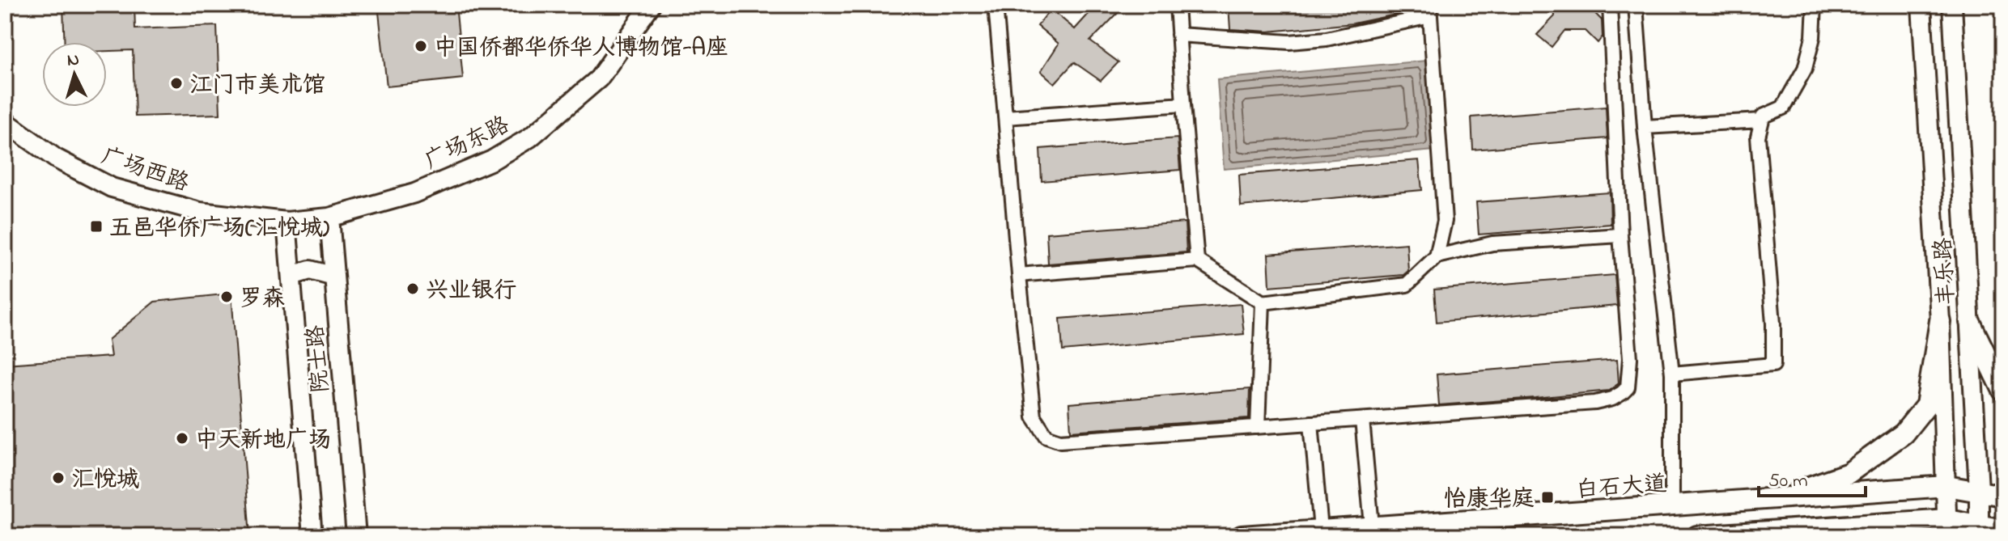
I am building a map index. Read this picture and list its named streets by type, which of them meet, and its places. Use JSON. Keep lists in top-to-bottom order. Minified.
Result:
{"streets":{"main road":["广场东路","广场西路","丰乐路","院士路","白石大道"]},"crossings":[["广场东路","广场西路"],["广场东路","院士路"],["广场西路","院士路"],["丰乐路","白石大道"]],"places":{"other":["中国侨都华侨华人博物馆-A座","江门市美术馆","兴业银行","罗森","中天新地广场","汇悦城"],"transit":["五邑华侨广场(汇悦城)","怡康华庭"]},"scale_bar":"50 m","north":"top"}
